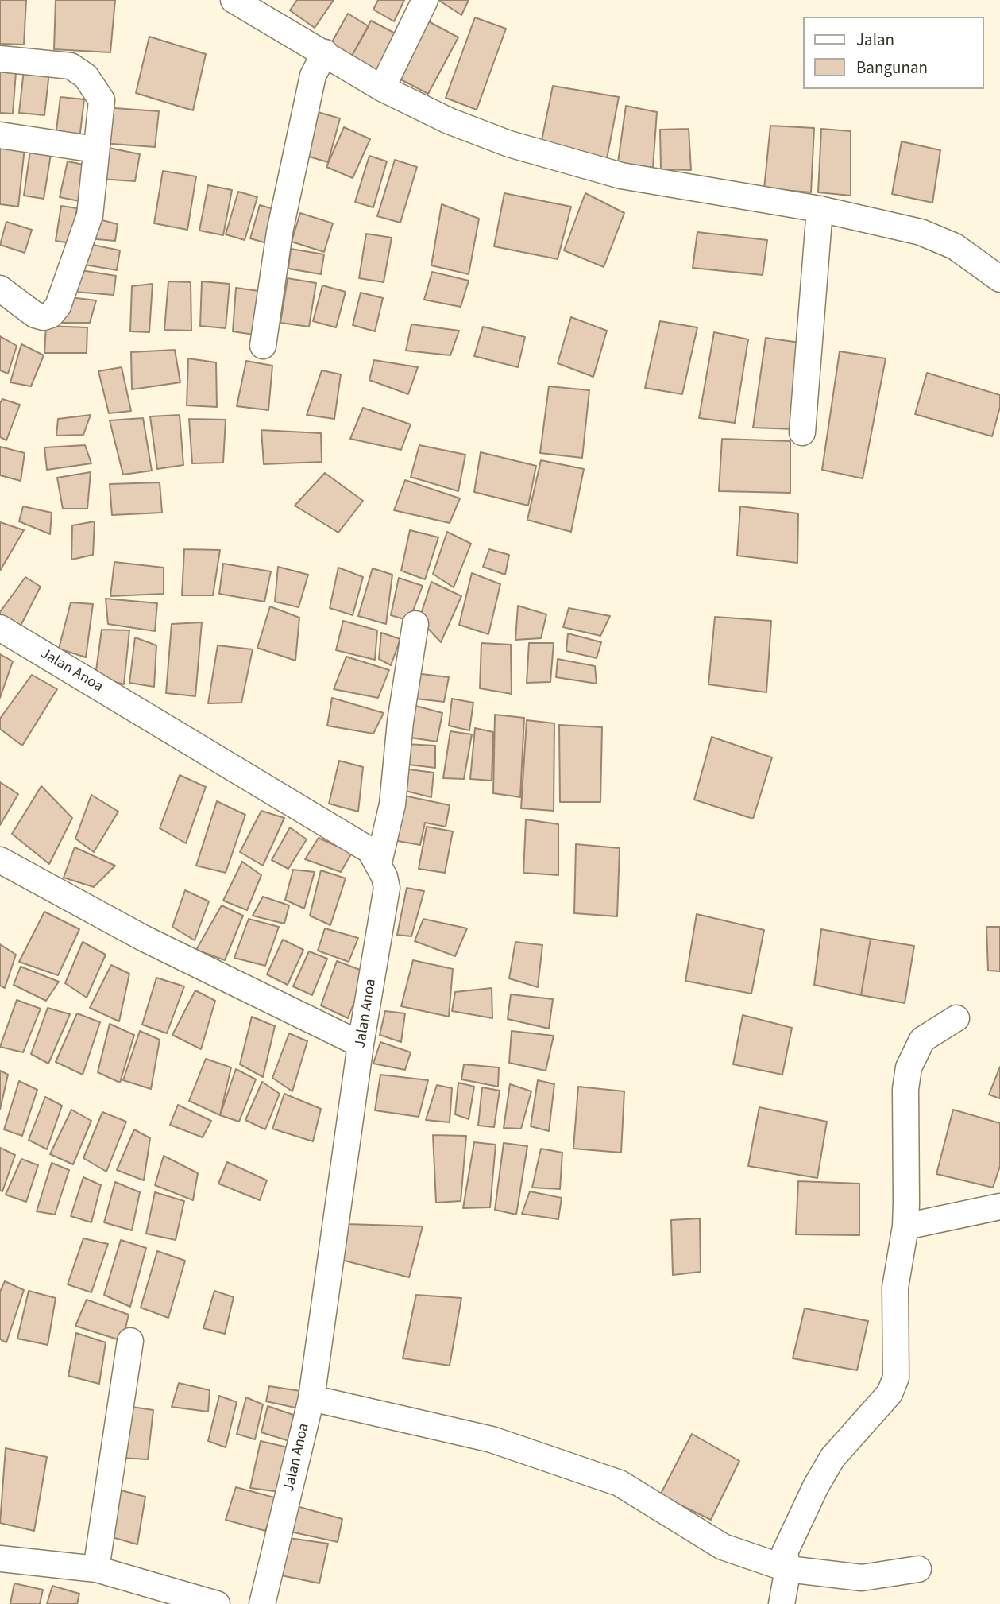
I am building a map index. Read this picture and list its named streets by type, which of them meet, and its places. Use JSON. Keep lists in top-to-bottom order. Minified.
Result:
{"streets":{"street":["Jalan Anoa"]},"legend":["Jalan","Bangunan"]}
